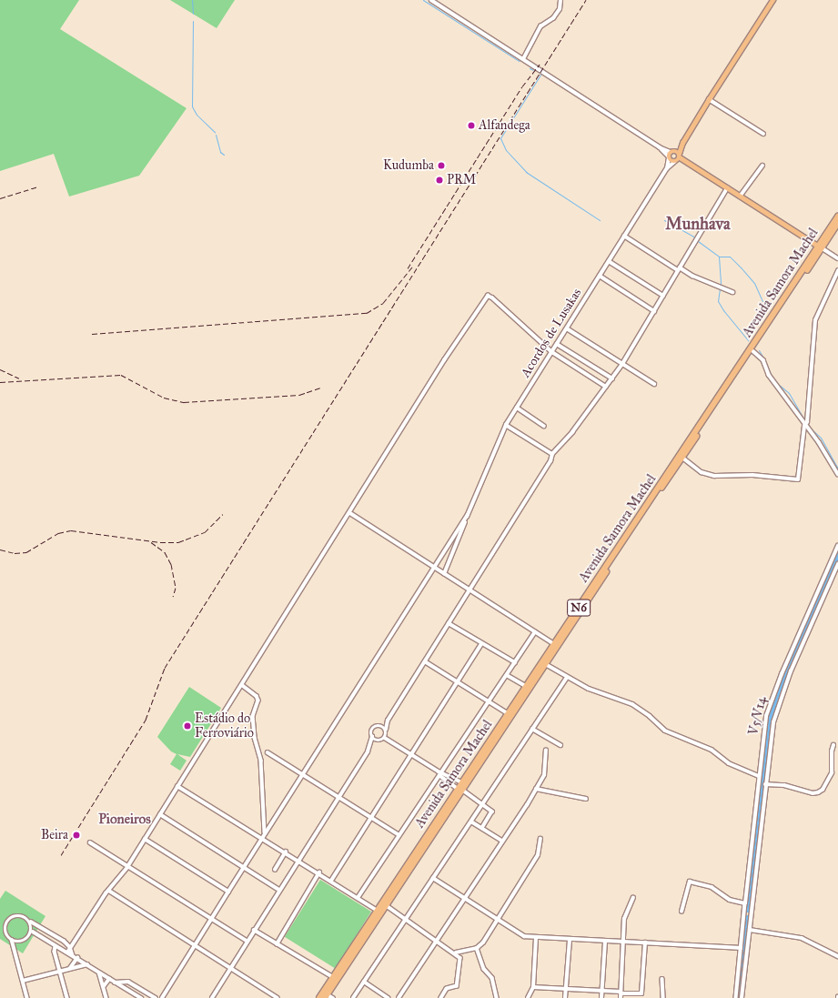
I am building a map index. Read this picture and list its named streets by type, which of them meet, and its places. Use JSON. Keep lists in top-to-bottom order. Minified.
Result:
{"streets":{"highway":["Avenida Samora Machel","N6"],"street":["Acordos de Lusakas","V5/V14"]},"districts":["Munhava","Pioneiros"],"places":["Alfandega","Kudumba","PRM","Estádio do Ferroviário","Beira"]}
